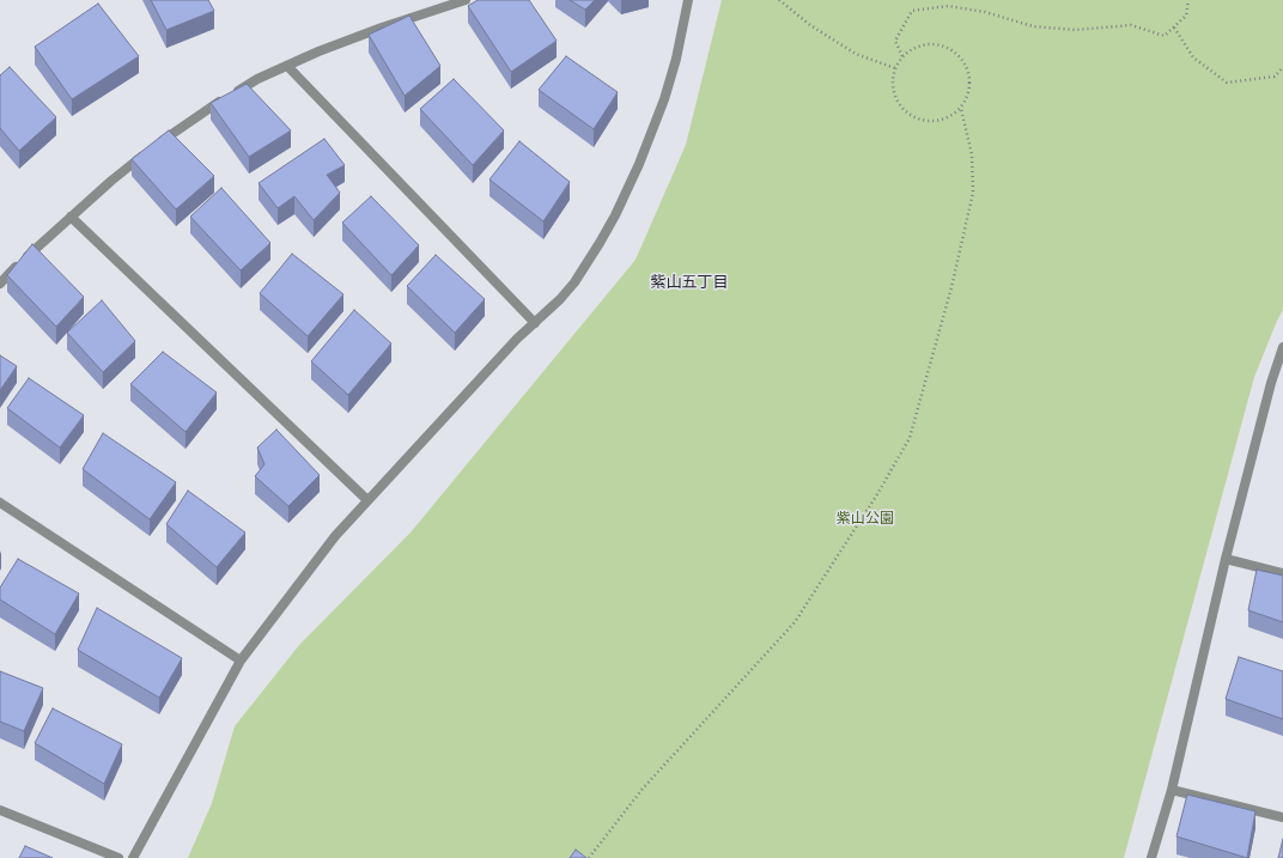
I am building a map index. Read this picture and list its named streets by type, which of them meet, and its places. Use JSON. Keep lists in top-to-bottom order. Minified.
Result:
{"districts":["紫山五丁目"],"parks":["紫山公園"]}
